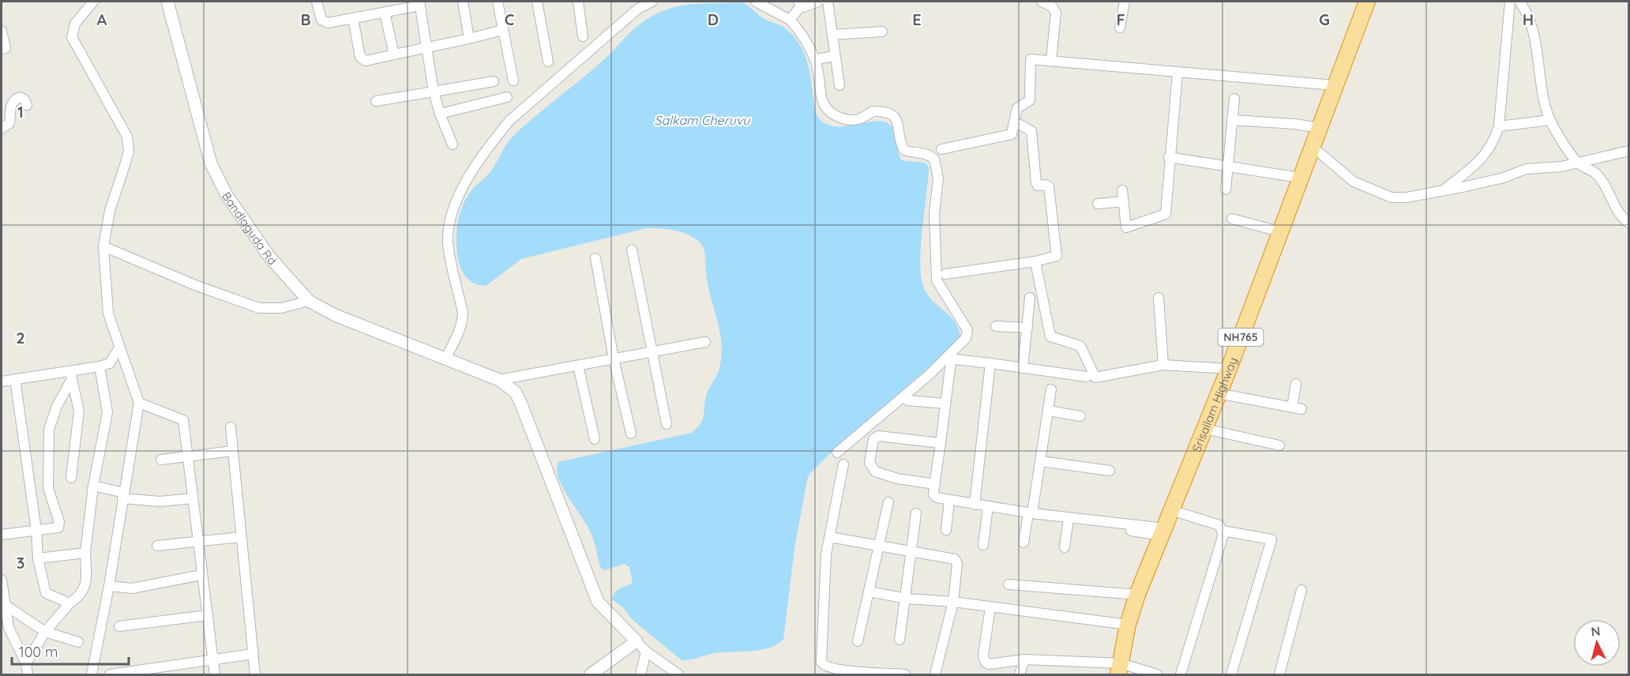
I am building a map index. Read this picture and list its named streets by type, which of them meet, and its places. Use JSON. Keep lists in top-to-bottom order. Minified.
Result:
{"streets":{"highway":["NH765","Srisailam Highway"],"street":["Bandlaguda Rd"]},"water":["Salkam Cheruvu"],"scale_bar":"100 m","north":"top","grid":{"columns":["A","B","C","D","E","F","G","H"],"rows":["1","2","3"]}}
